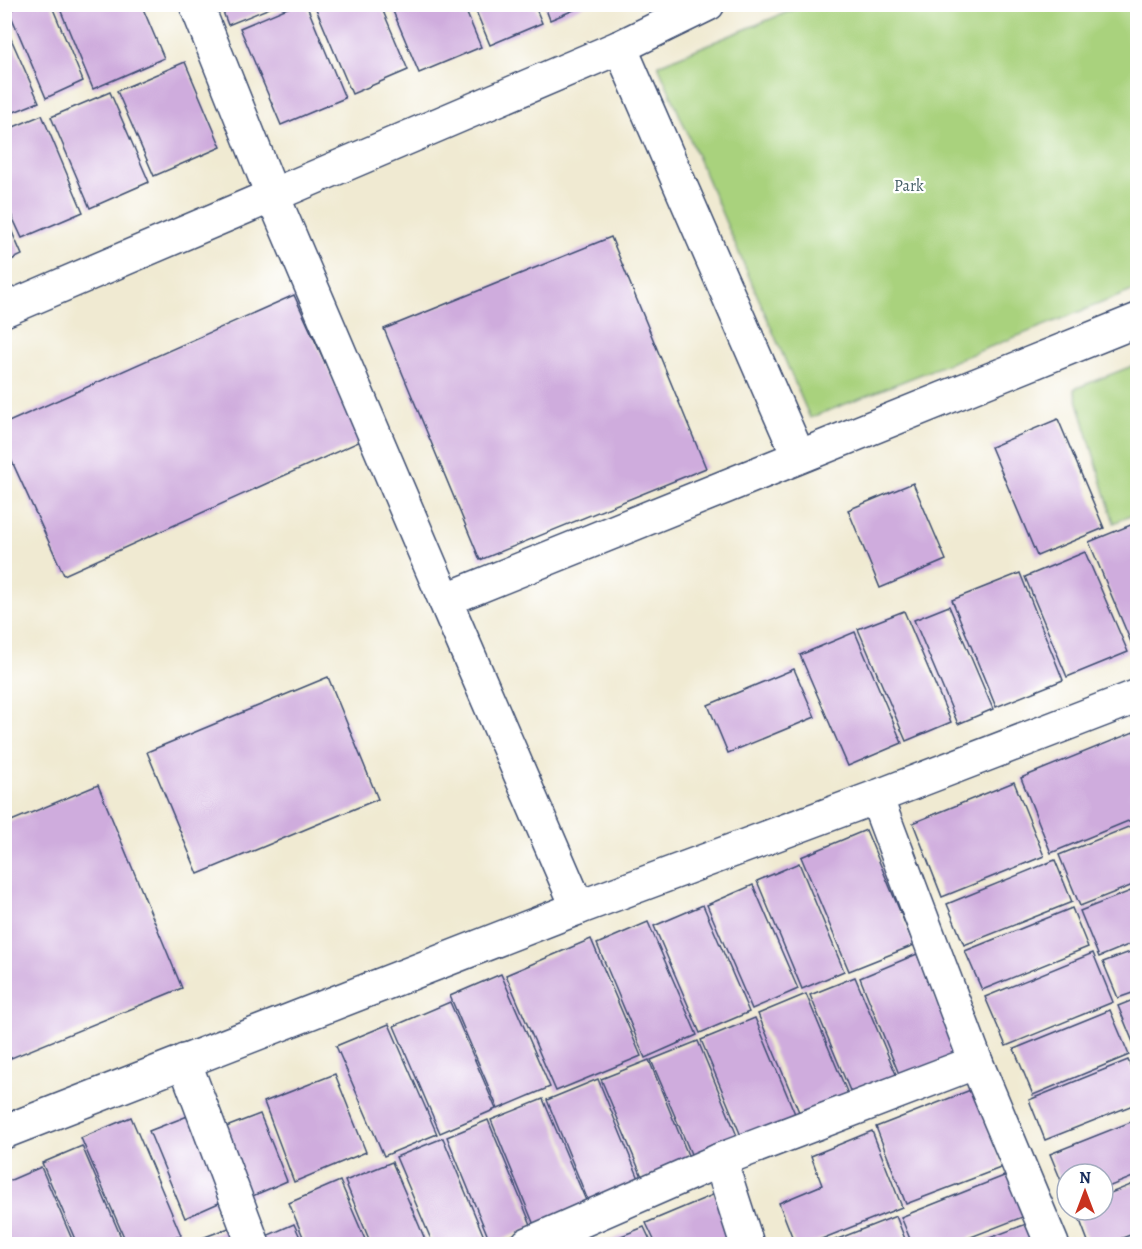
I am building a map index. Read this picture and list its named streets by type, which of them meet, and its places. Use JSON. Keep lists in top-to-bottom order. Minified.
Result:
{"parks":["Park"],"north":"top"}
